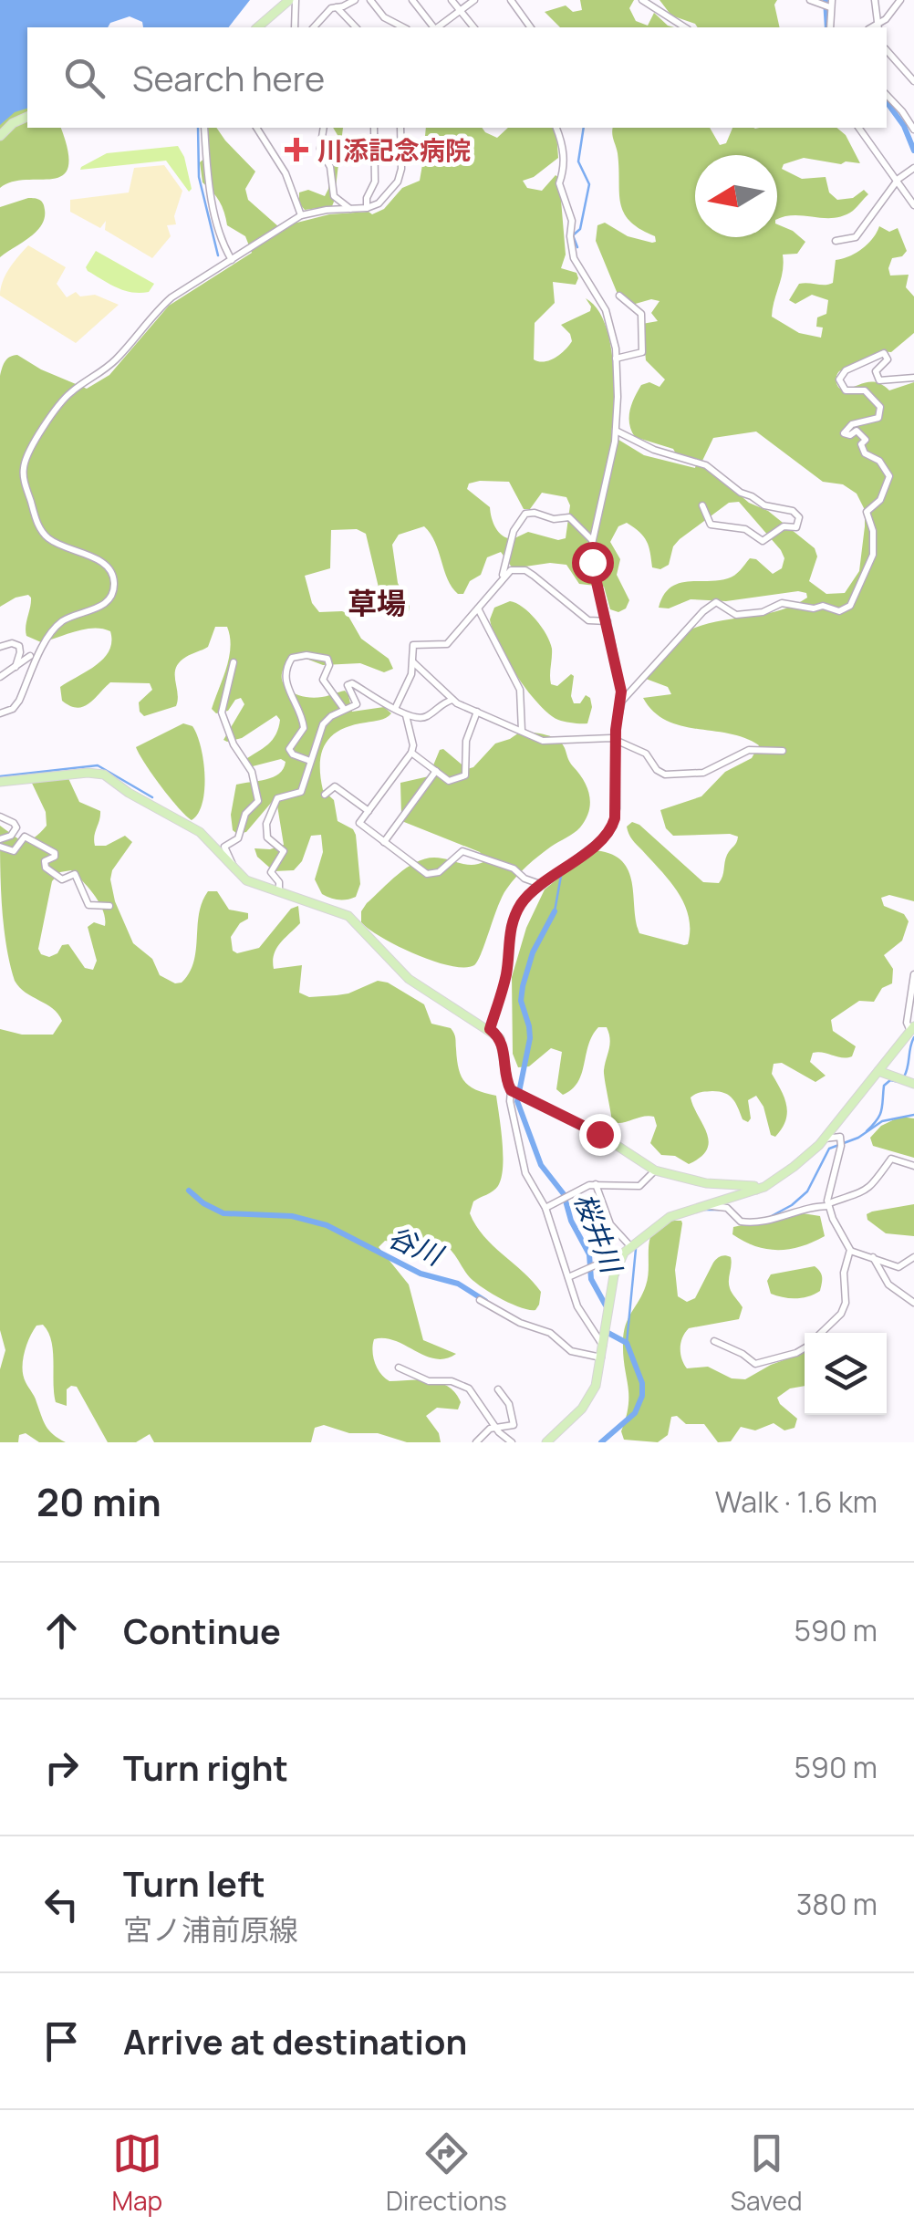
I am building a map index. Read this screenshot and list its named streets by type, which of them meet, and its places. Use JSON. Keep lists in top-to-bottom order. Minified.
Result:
{"districts":["草場"],"water":["桜井川","谷川"],"places":{"health":["川添記念病院"]},"north":"left","page":{"search":"Search here","heading":["20 min","Walk · 1.6 km"],"list":[["Continue","590 m"],["Turn right","590 m"],["Turn left","宮ノ浦前原線","380 m"],"Arrive at destination"],"nav":["Map","Directions","Saved"]}}
